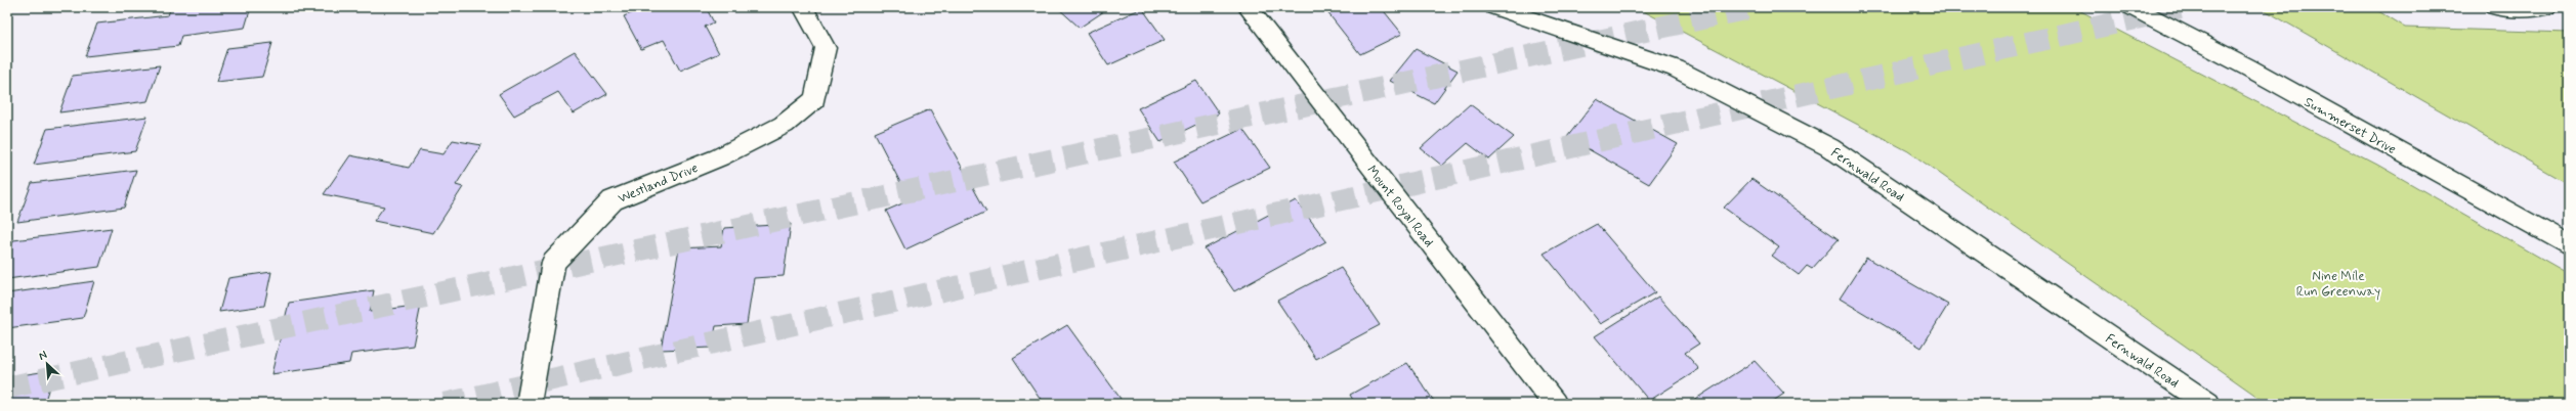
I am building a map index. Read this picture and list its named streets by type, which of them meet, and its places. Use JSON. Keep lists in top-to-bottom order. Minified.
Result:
{"streets":{"street":["Summerset Drive","Fernwald Road","Westland Drive","Mount Royal Road"]},"parks":["Nine Mile Run Greenway"],"north":"top left"}
